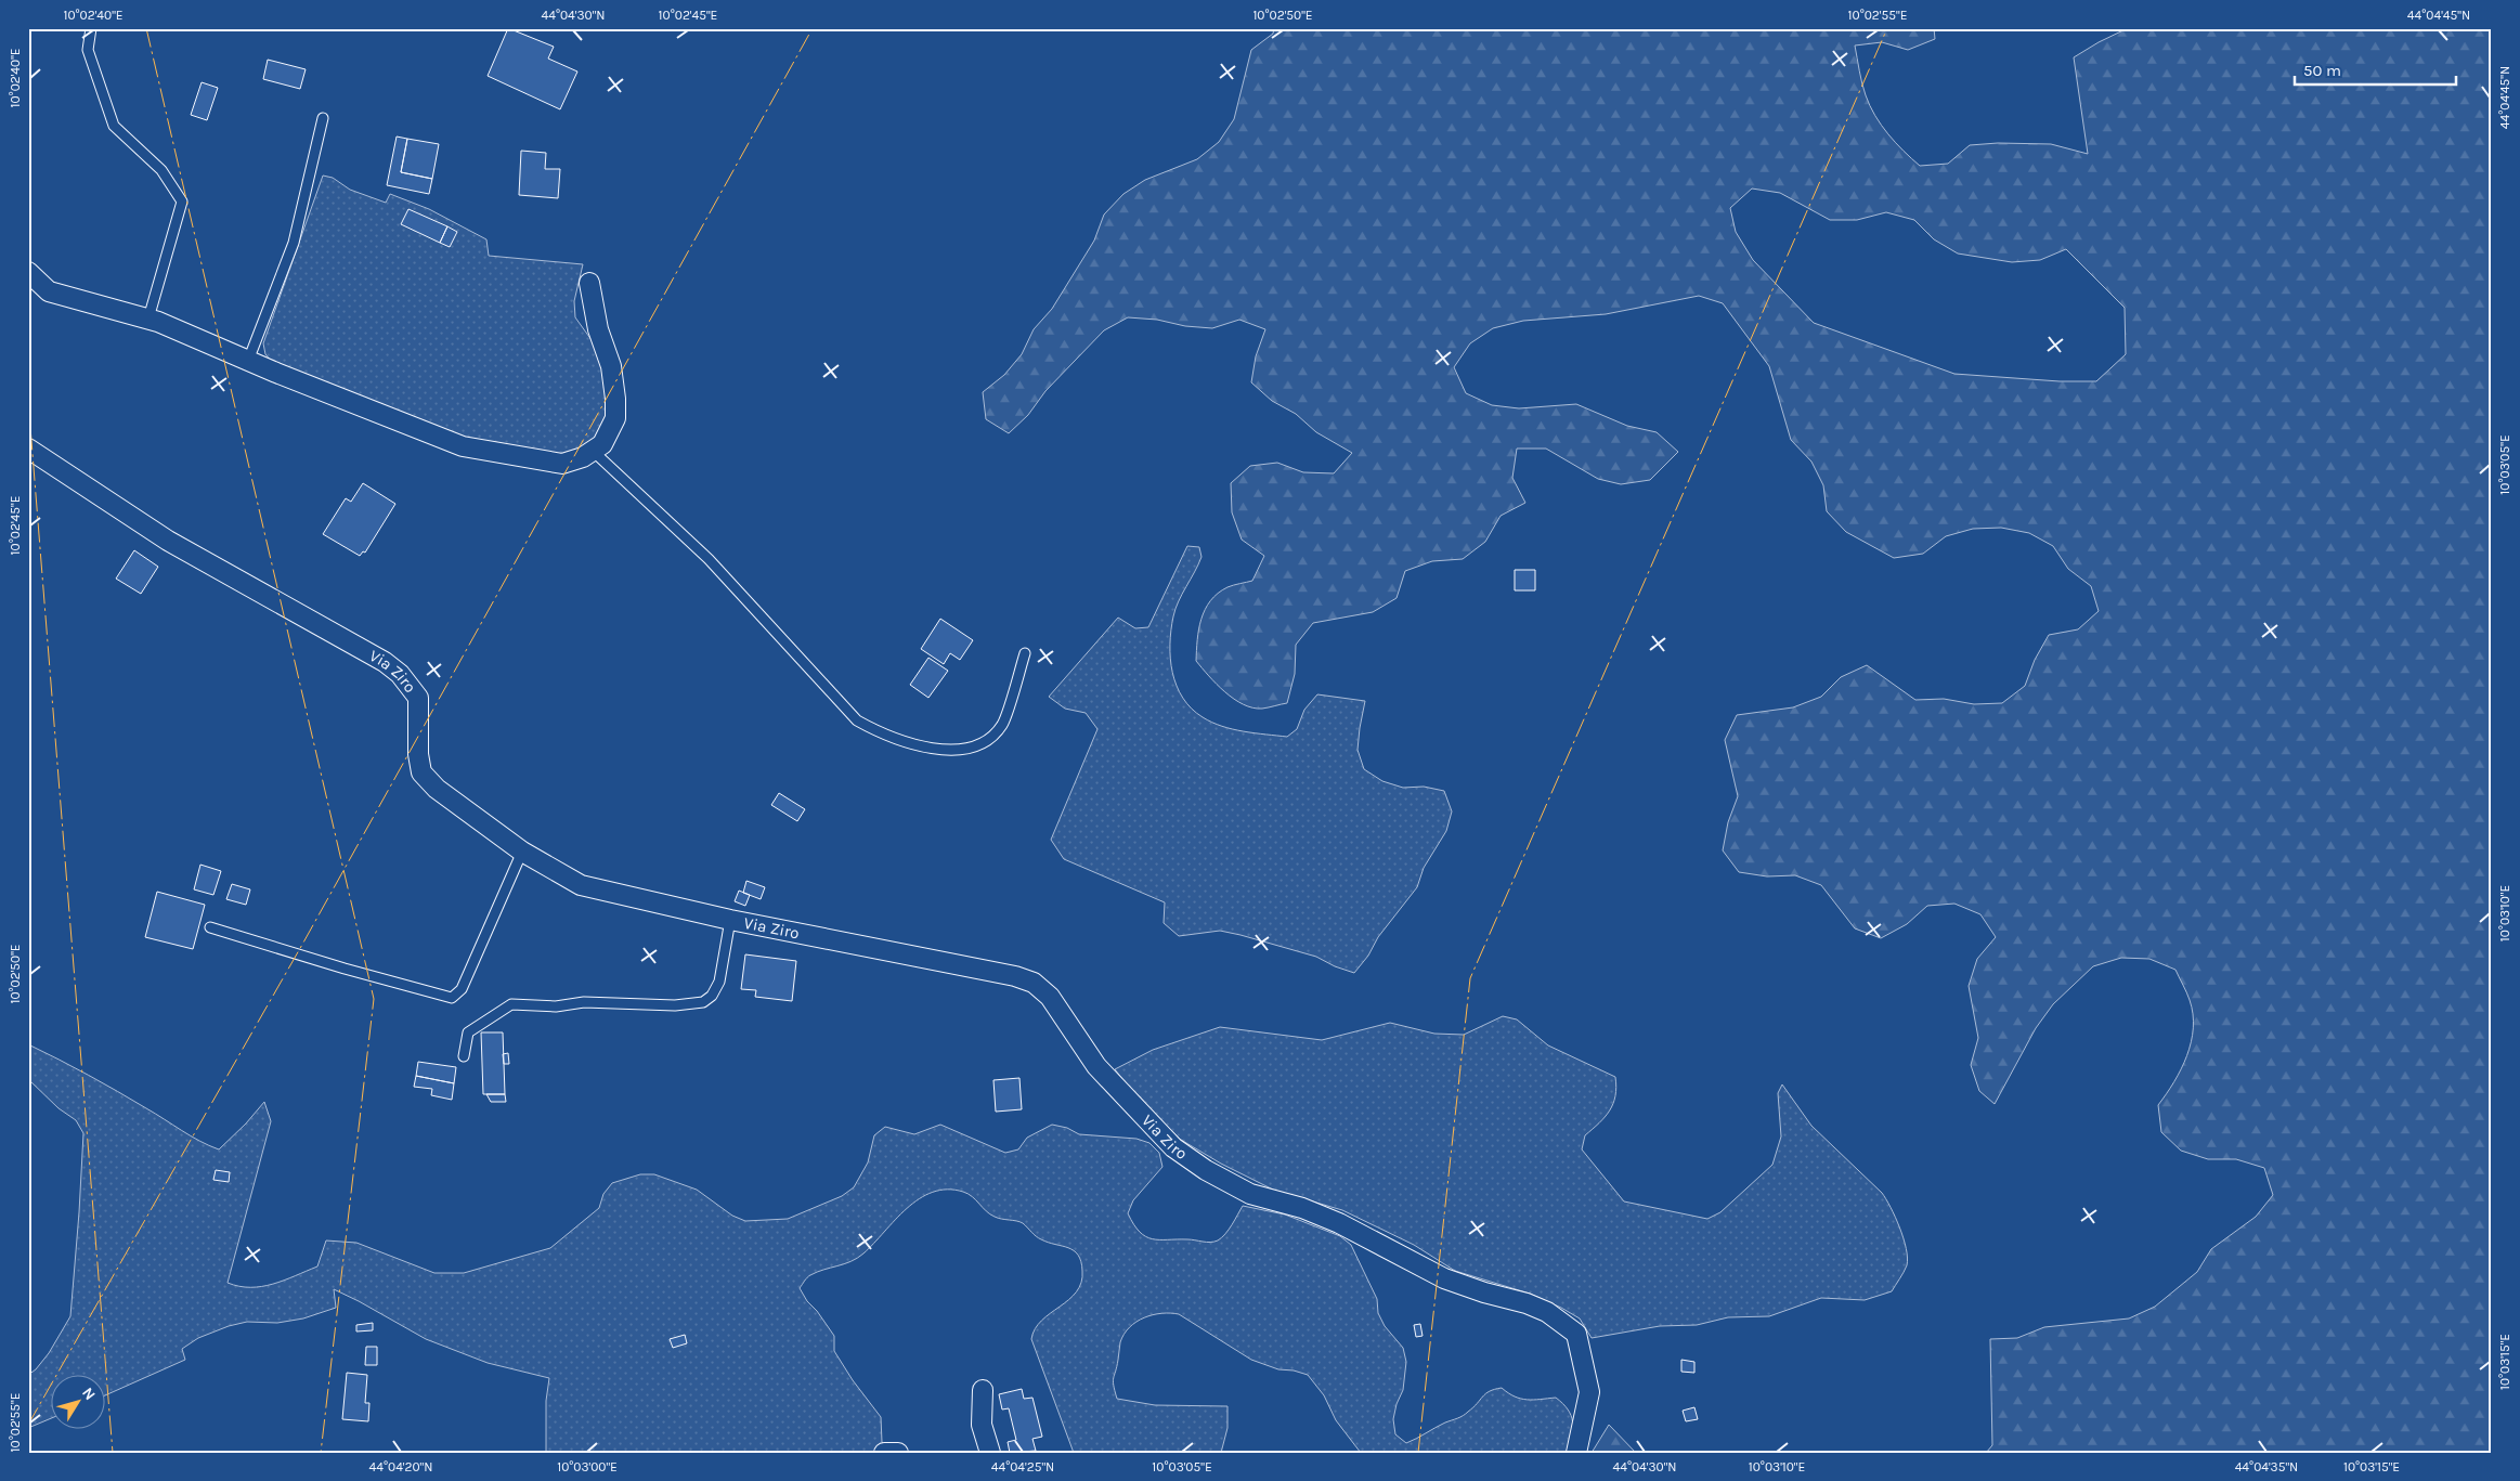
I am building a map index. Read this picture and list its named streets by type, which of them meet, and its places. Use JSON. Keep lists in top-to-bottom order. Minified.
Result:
{"streets":{"street":["Via Ziro"]},"scale_bar":"50 m","north":"top right","coordinates":["10°02'40\"E","44°04'30\"N","10°02'45\"E","10°02'50\"E","10°02'55\"E","44°04'45\"N","10°03'05\"E","10°03'10\"E","10°03'15\"E","44°04'20\"N","10°03'00\"E","44°04'25\"N","44°04'35\"N"]}
